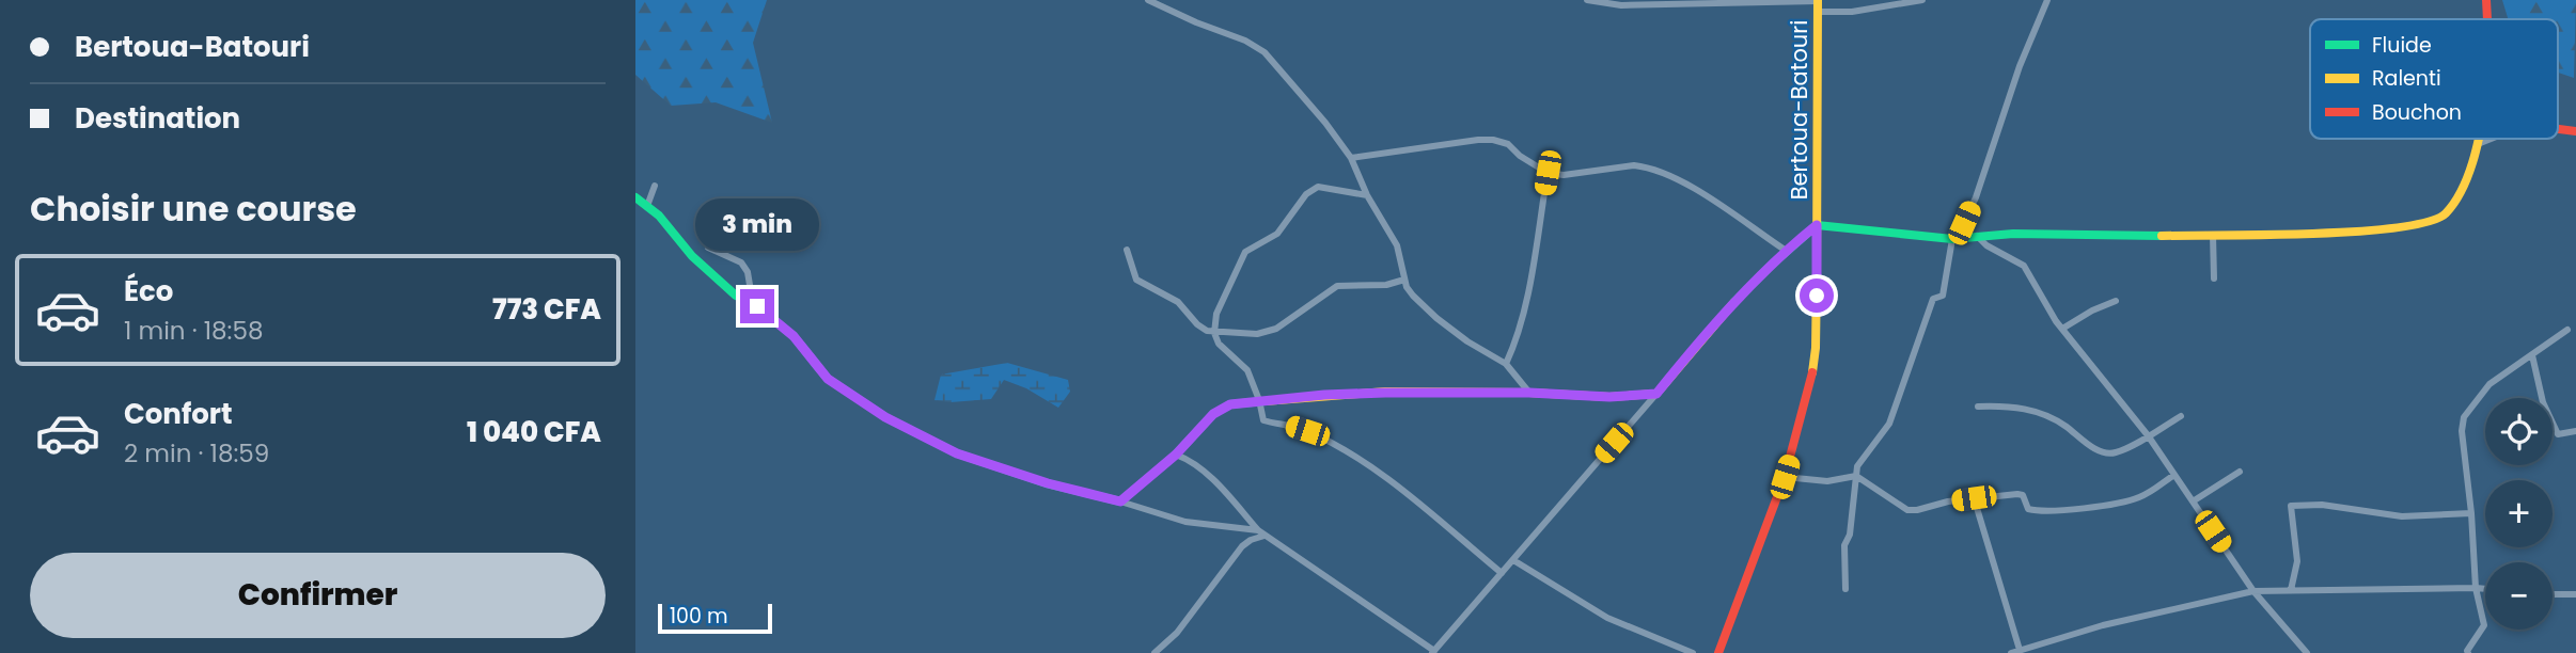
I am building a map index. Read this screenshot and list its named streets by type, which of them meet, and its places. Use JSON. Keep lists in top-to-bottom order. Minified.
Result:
{"streets":{"main road":["Bertoua-Batouri"]},"legend":["Fluide","Ralenti","Bouchon"],"scale_bar":"100 m","page":{"banner":["Bertoua-Batouri","Destination"],"heading":"Choisir une course","bubble":"3 min","list":[{"name":"Éco","note":"1 min · 18:58","value":"773 CFA"},{"name":"Confort","note":"2 min · 18:59","value":"1 040 CFA"}],"map_buttons":["+","−"],"buttons":"Confirmer","scale":"100 m"}}
